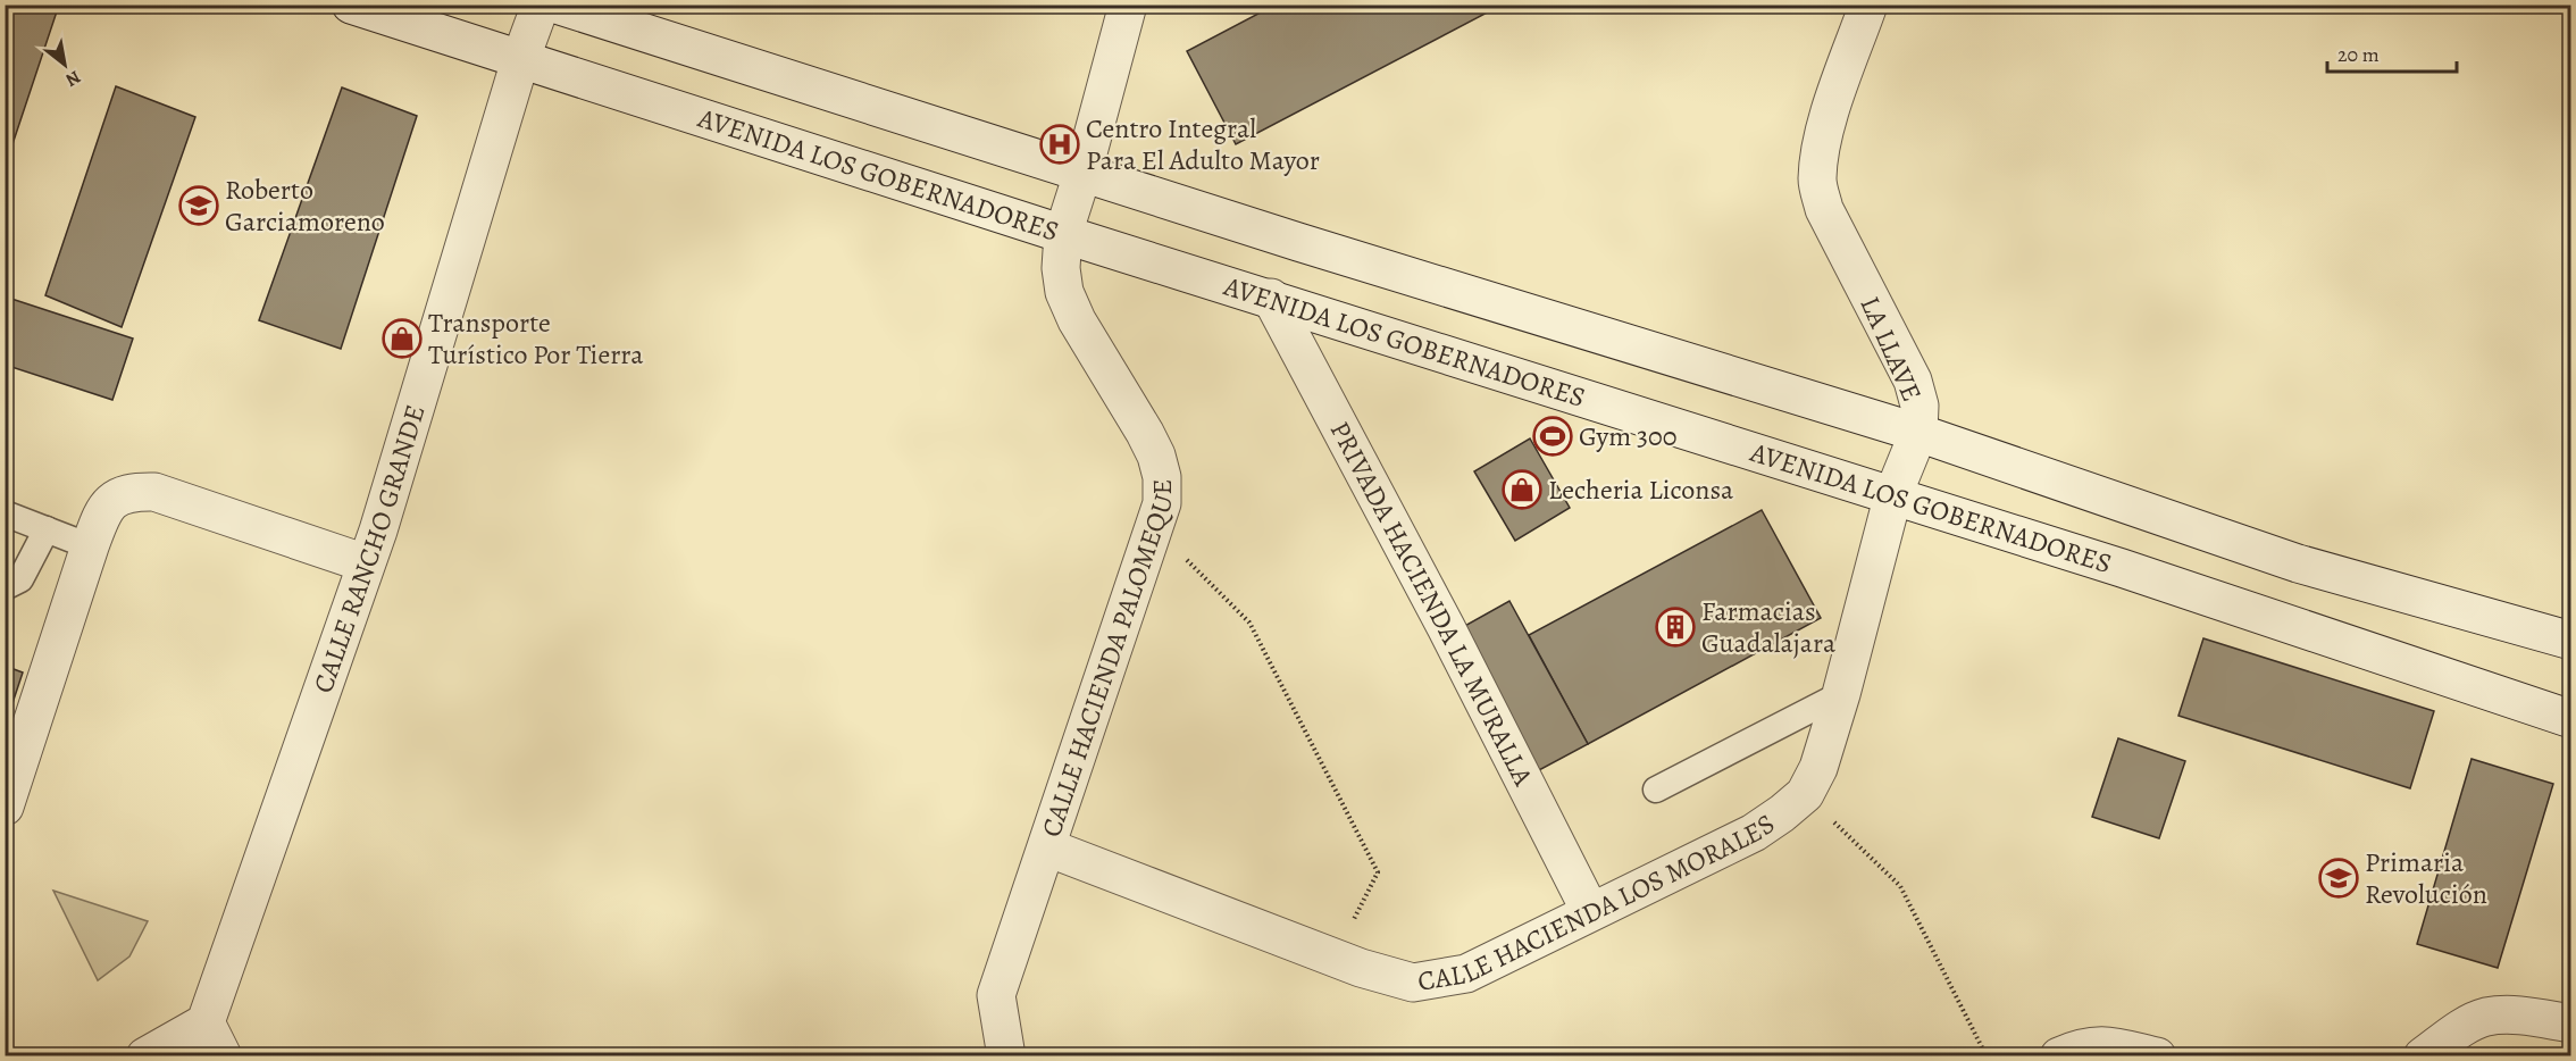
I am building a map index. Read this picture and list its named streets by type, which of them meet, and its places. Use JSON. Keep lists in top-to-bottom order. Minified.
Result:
{"streets":{"street":["AVENIDA LOS GOBERNADORES","LA LLAVE","CALLE RANCHO GRANDE","PRIVADA HACIENDA LA MURALLA","CALLE HACIENDA PALOMEQUE","CALLE HACIENDA LOS MORALES"]},"crossings":[["AVENIDA LOS GOBERNADORES","LA LLAVE"],["AVENIDA LOS GOBERNADORES","CALLE RANCHO GRANDE"],["AVENIDA LOS GOBERNADORES","PRIVADA HACIENDA LA MURALLA"],["AVENIDA LOS GOBERNADORES","CALLE HACIENDA PALOMEQUE"],["AVENIDA LOS GOBERNADORES","CALLE HACIENDA LOS MORALES"],["LA LLAVE","CALLE HACIENDA LOS MORALES"],["PRIVADA HACIENDA LA MURALLA","CALLE HACIENDA LOS MORALES"],["CALLE HACIENDA PALOMEQUE","CALLE HACIENDA LOS MORALES"]],"places":{"hospital":["Centro Integral Para El Adulto Mayor"],"school or university":["Roberto Garciamoreno","Primaria Revolución"],"shop":["Transporte Turístico Por Tierra","Lecheria Liconsa"],"sports":["Gym 300"],"building":["Farmacias Guadalajara"]},"scale_bar":"20 m","north":"bottom right"}
